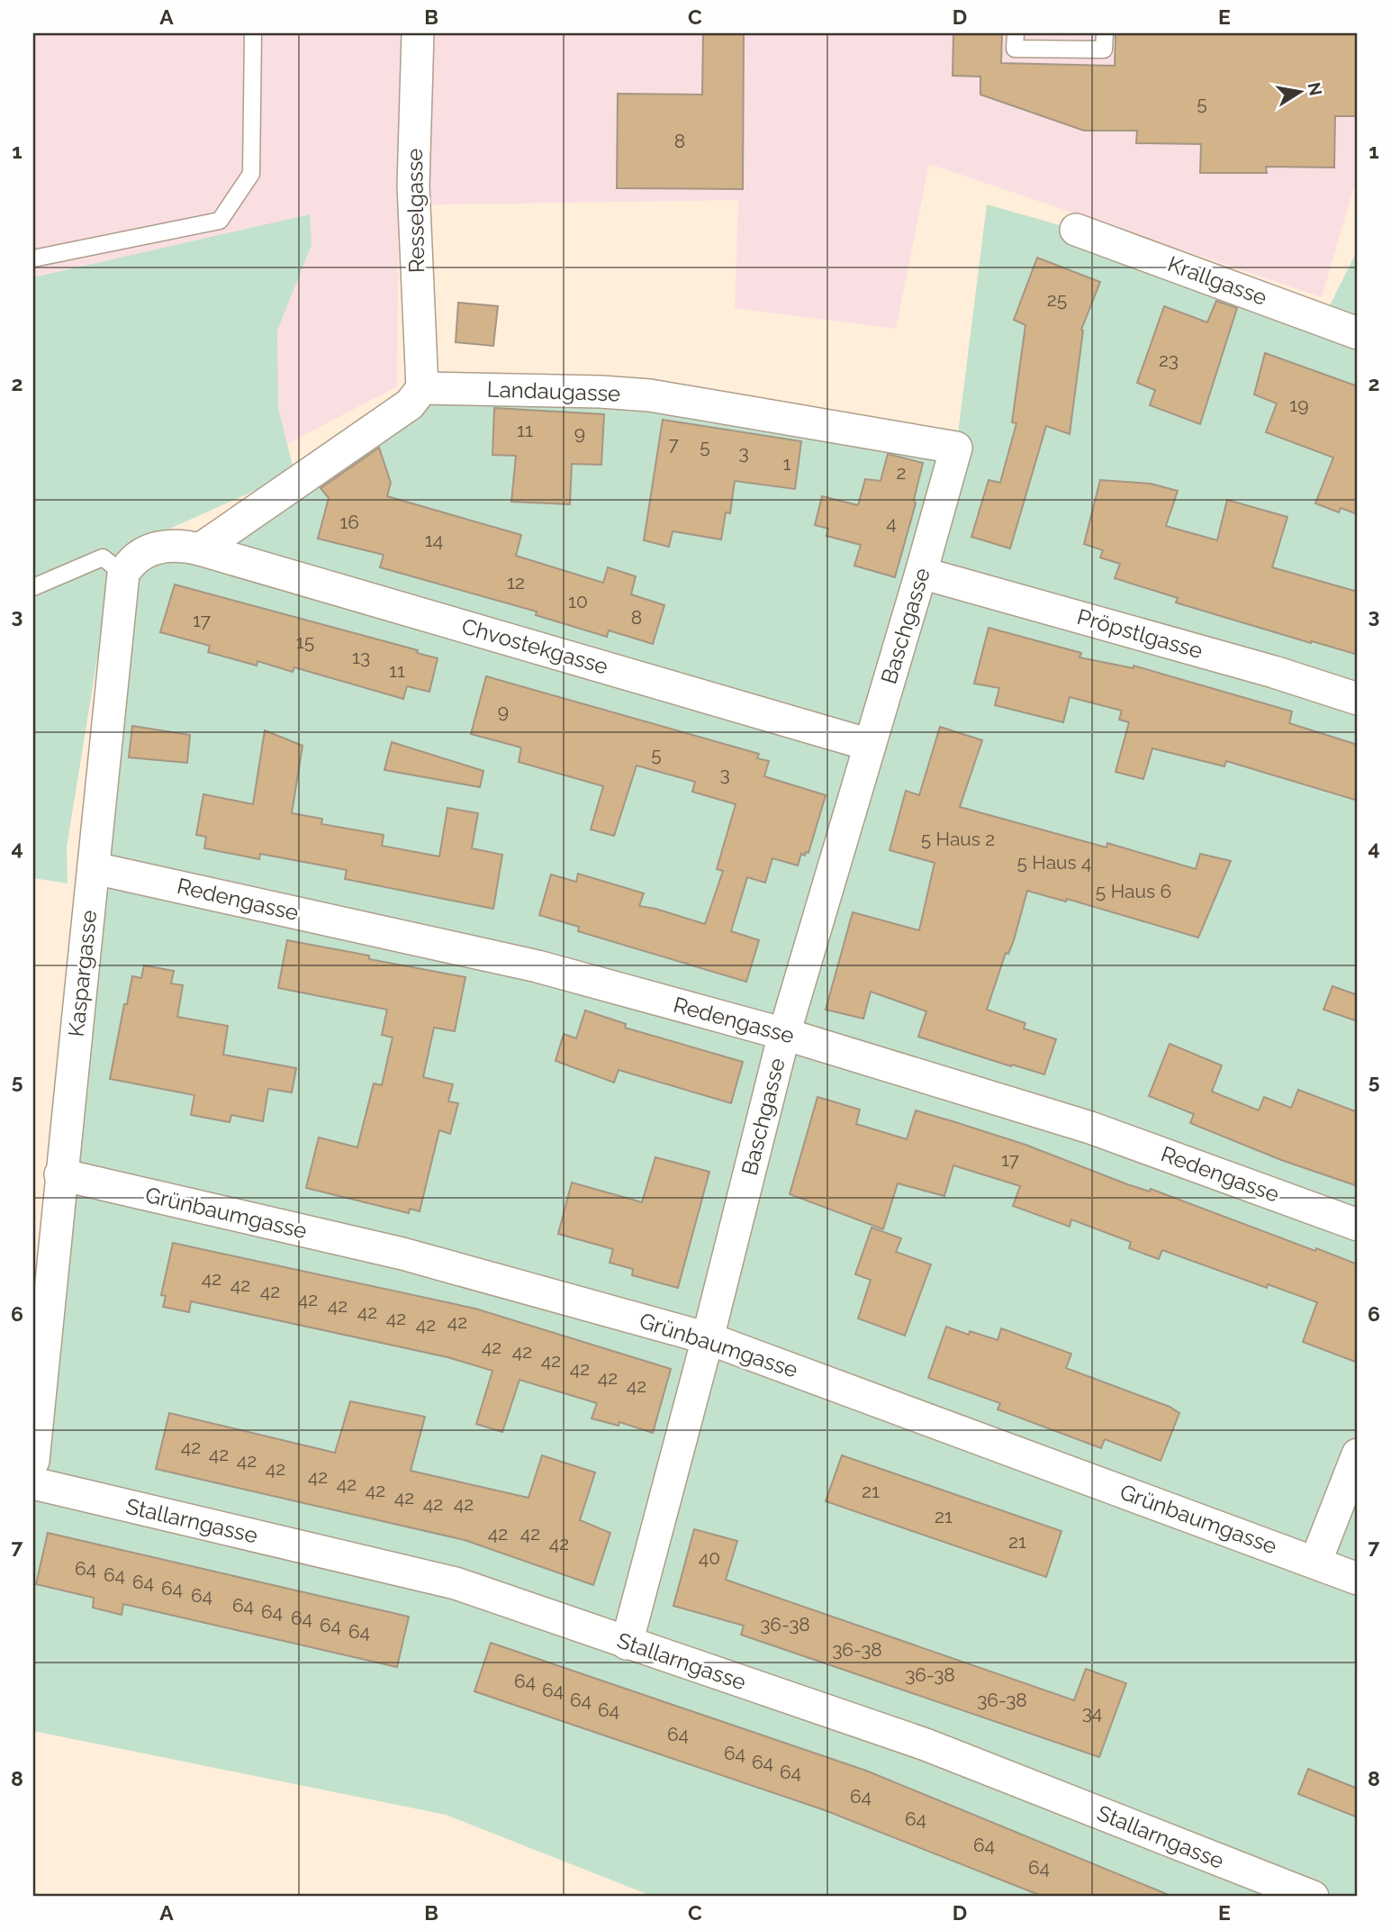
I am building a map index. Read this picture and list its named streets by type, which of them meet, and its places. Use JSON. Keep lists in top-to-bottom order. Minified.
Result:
{"streets":{"street":["Resselgasse","Krallgasse","Landaugasse","Baschgasse","Pröpstlgasse","Chvostekgasse","Redengasse","Kaspargasse","Grünbaumgasse","Stallarngasse"]},"crossings":[["Resselgasse","Landaugasse"],["Landaugasse","Baschgasse"],["Baschgasse","Pröpstlgasse"],["Baschgasse","Chvostekgasse"],["Baschgasse","Redengasse"],["Baschgasse","Grünbaumgasse"],["Baschgasse","Stallarngasse"],["Redengasse","Kaspargasse"],["Kaspargasse","Grünbaumgasse"]],"house_numbers":["5","8","25","23","19","11","9","7","5","3","1","2","16","4","14","12","10","8","17","15","13","11","9","5","3","5 Haus 2","5 Haus 4","5 Haus 6","17","42","42","42","42","42","42","42","42","42","42","42","42","42","42","42","42","42","42","42","42","42","42","21","42","42","42","21","42","42","21","42","40","64","64","64","64","64","64","64","64","36-38","64","64","36-38","36-38","64","64","64","36-38","64","34","64","64","64","64","64","64","64","64"],"north":"right","grid":{"columns":["A","B","C","D","E"],"rows":["1","2","3","4","5","6","7","8"]}}
